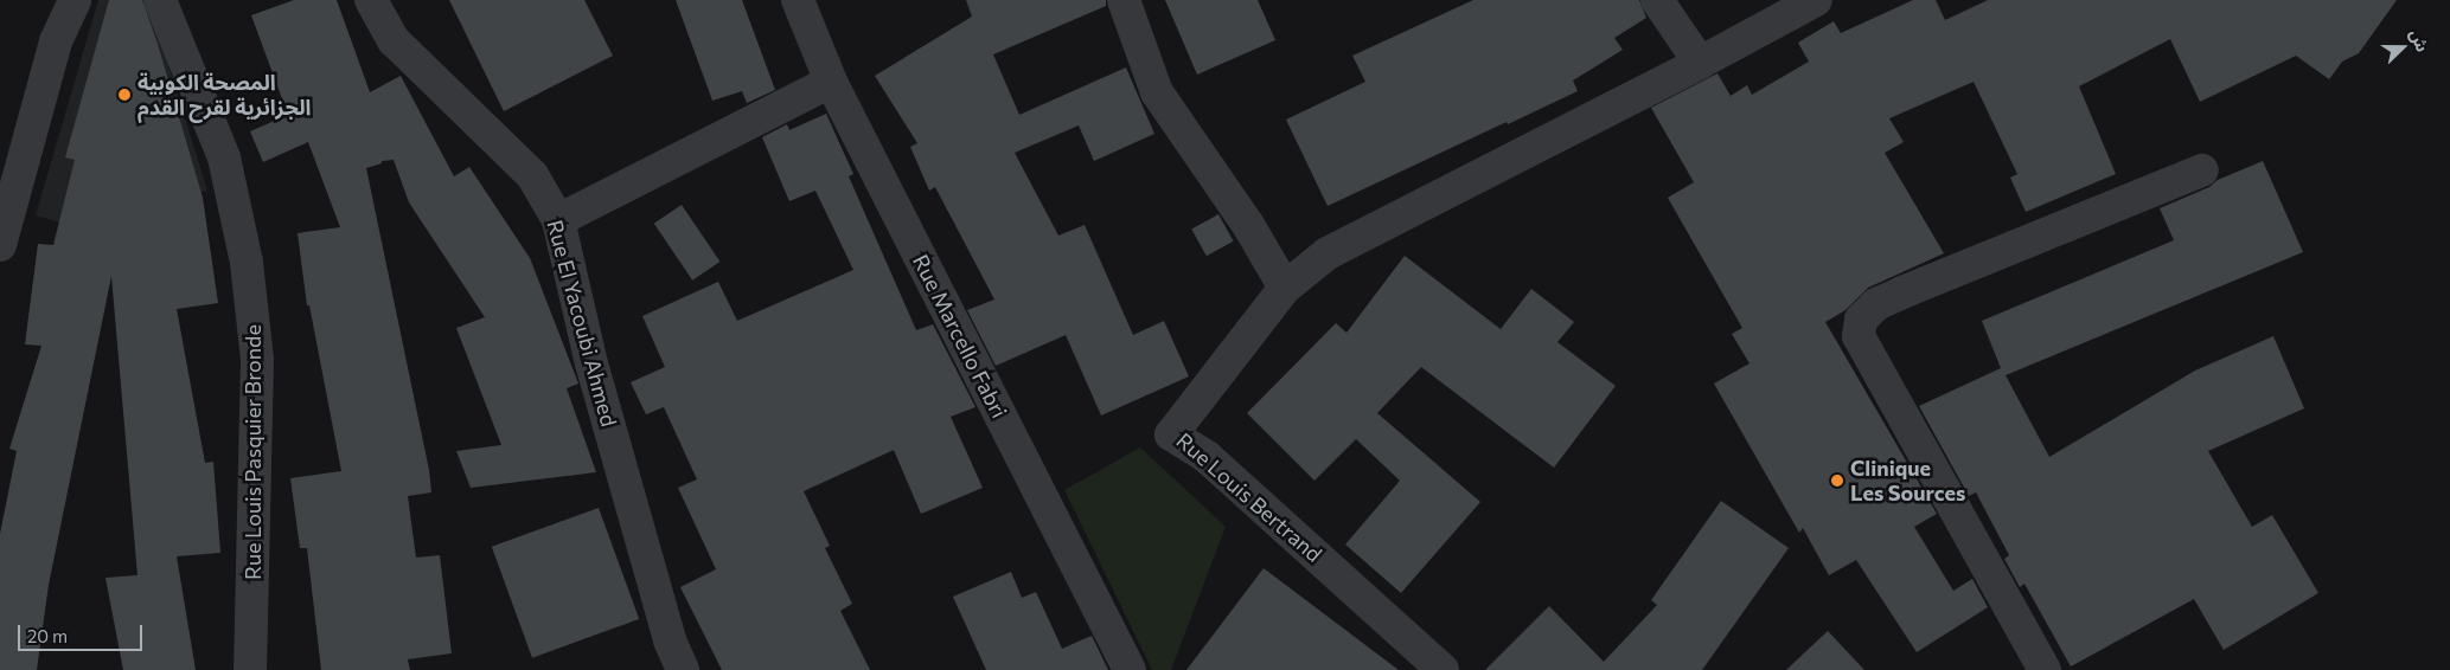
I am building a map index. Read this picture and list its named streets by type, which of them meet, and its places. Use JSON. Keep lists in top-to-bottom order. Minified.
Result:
{"streets":{"street":["Rue El Yacoubi Ahmed","Rue Marcello Fabri","Rue Louis Pasquier Bronde","Rue Louis Bertrand"]},"places":["المصحة الكوبية الجزائرية لقرح القدم","Clinique Les Sources"],"scale_bar":"20 m","north":"right"}
